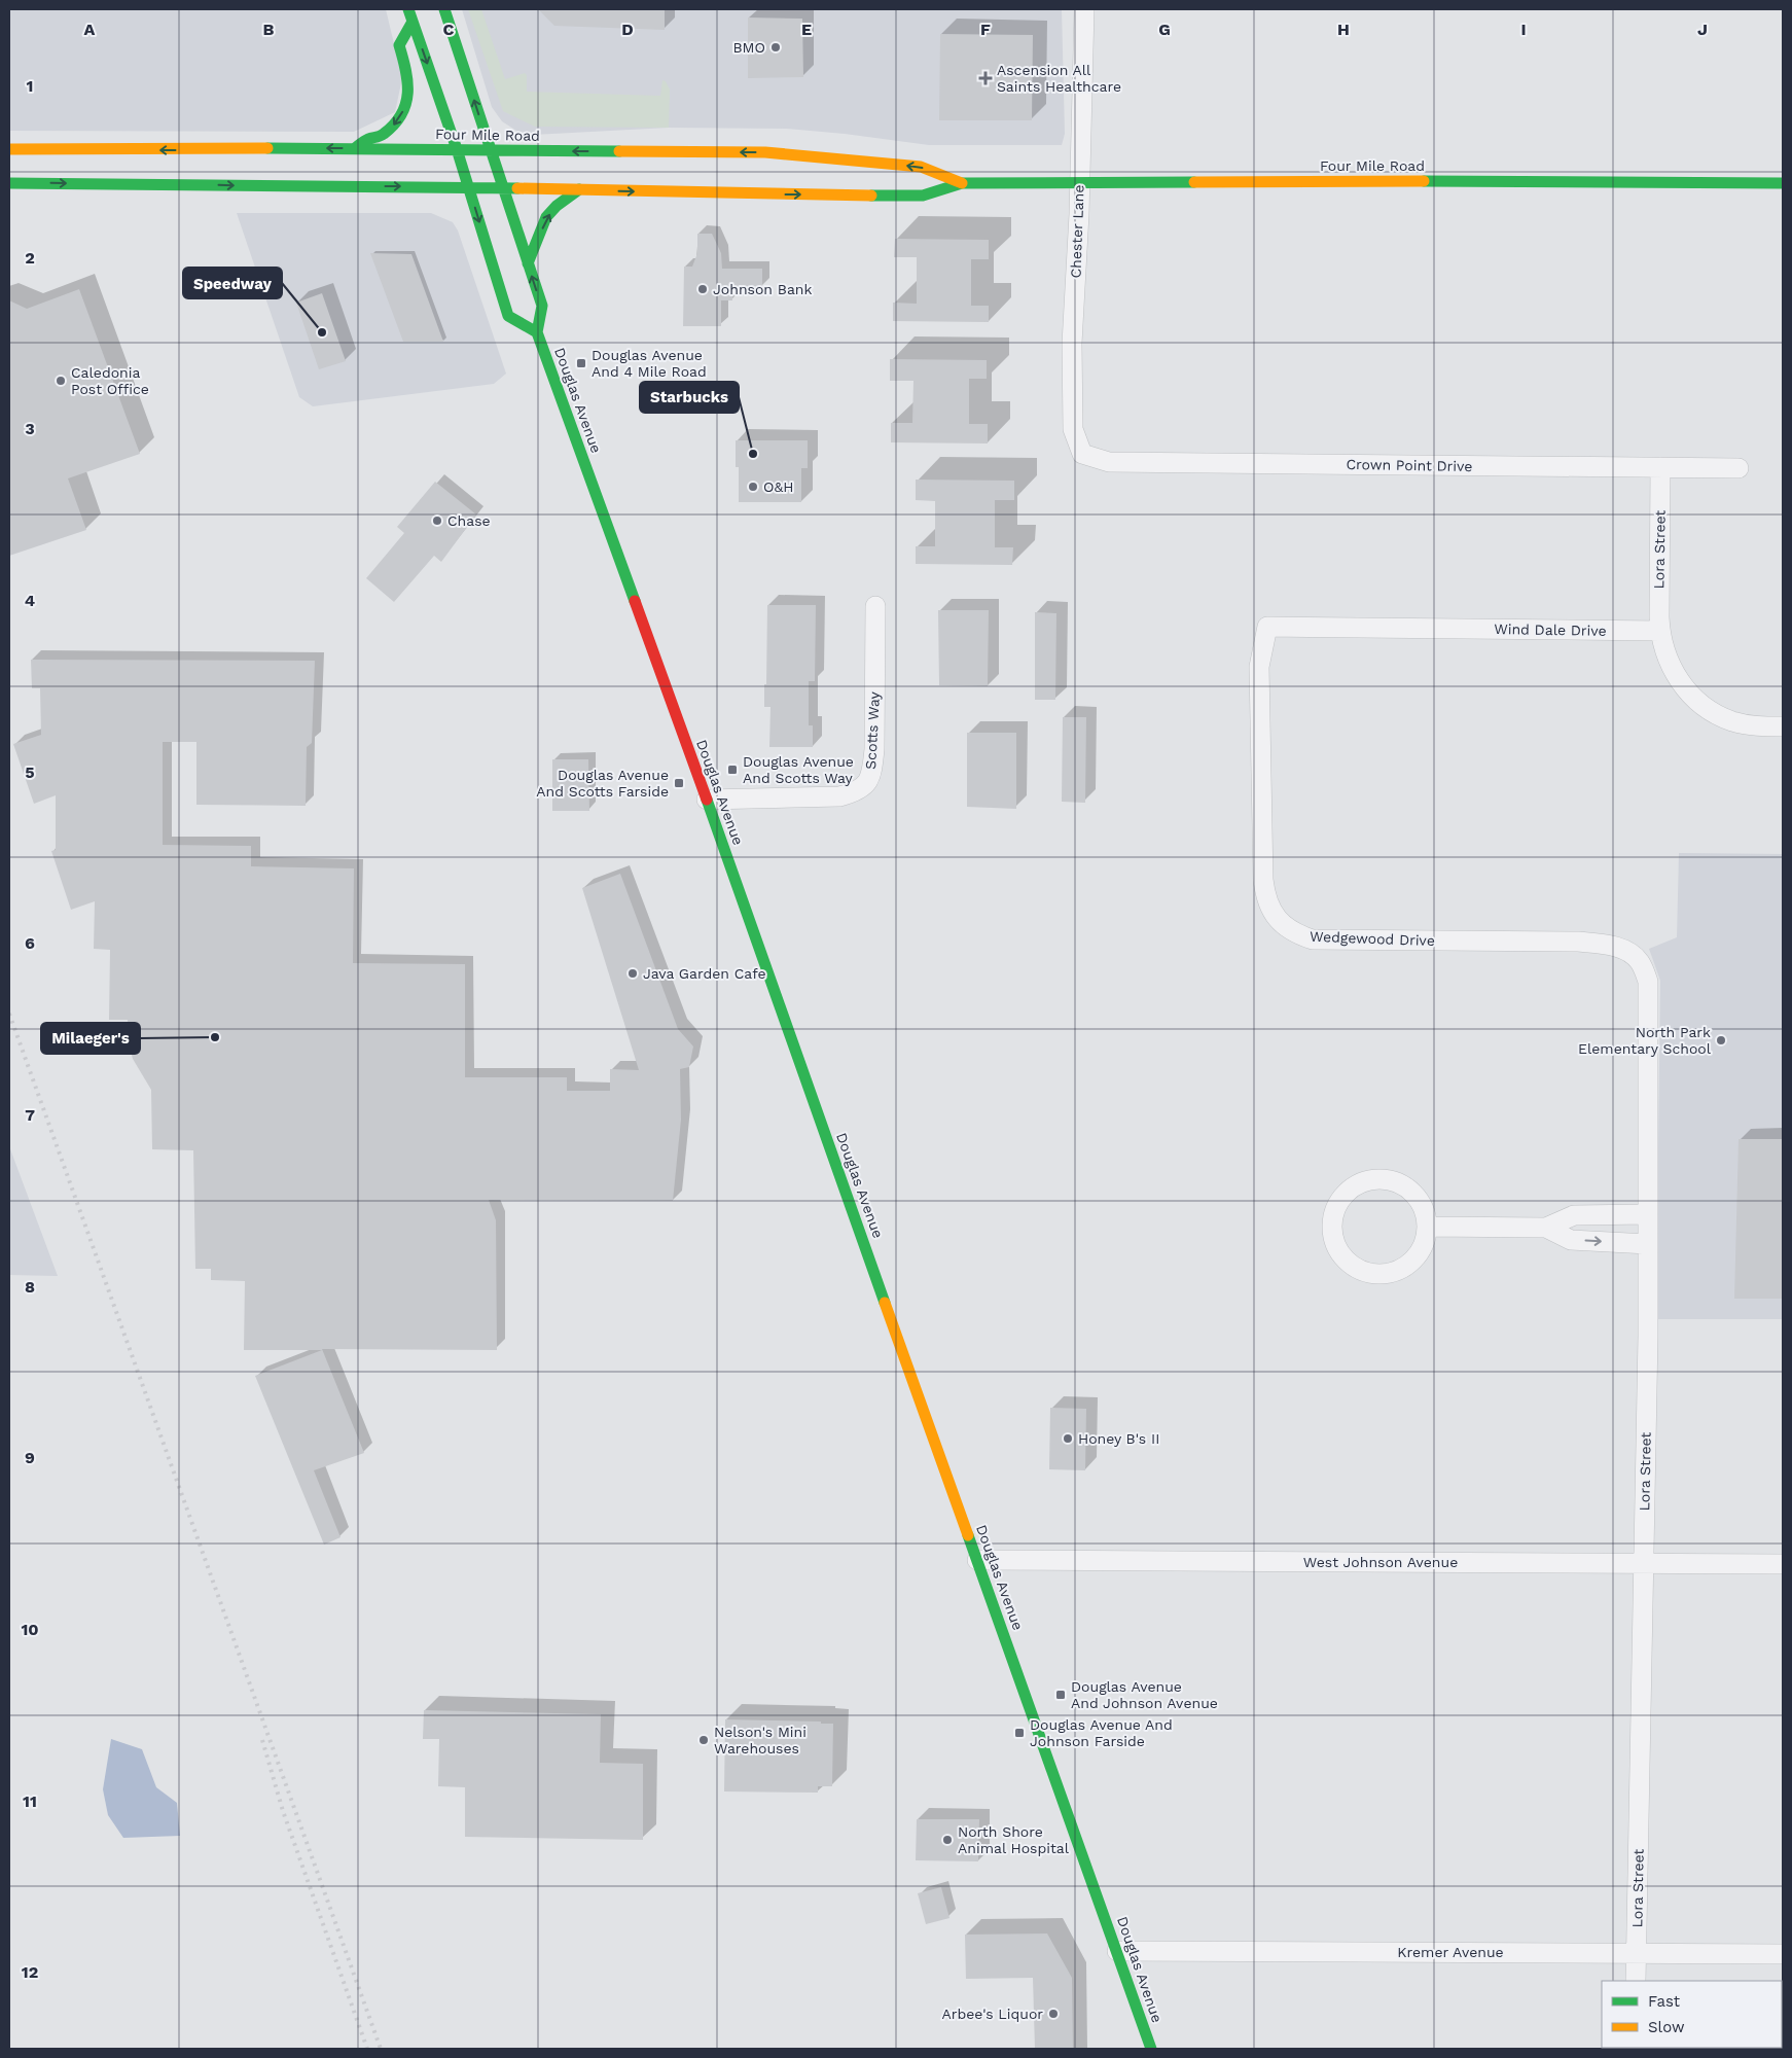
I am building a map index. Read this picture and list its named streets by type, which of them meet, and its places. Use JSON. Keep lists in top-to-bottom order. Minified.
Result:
{"streets":{"main road":["Four Mile Road","Douglas Avenue"],"street":["Chester Lane","Crown Point Drive","Lora Street","Wind Dale Drive","Scotts Way","Wedgewood Drive","West Johnson Avenue","Kremer Avenue"]},"crossings":[["Four Mile Road","Chester Lane"],["Four Mile Road","Douglas Avenue"],["Chester Lane","Crown Point Drive"],["Douglas Avenue","Scotts Way"],["Douglas Avenue","West Johnson Avenue"],["Douglas Avenue","Kremer Avenue"],["Crown Point Drive","Lora Street"],["Lora Street","Wind Dale Drive"],["Lora Street","Wedgewood Drive"],["Lora Street","West Johnson Avenue"],["Lora Street","Kremer Avenue"],["Wind Dale Drive","Wedgewood Drive"]],"places":{"other":["BMO","Johnson Bank","Speedway","Caledonia Post Office","Starbucks","O&H","Chase","Java Garden Cafe","Milaeger's","North Park Elementary School","Honey B's II","Nelson's Mini Warehouses","North Shore Animal Hospital","Arbee's Liquor"],"health":["Ascension All Saints Healthcare"],"transit":["Douglas Avenue And 4 Mile Road","Douglas Avenue And Scotts Way","Douglas Avenue And Scotts Farside","Douglas Avenue And Johnson Avenue","Douglas Avenue And Johnson Farside"]},"legend":["Fast","Slow"],"grid":{"columns":["A","B","C","D","E","F","G","H","I","J"],"rows":["1","2","3","4","5","6","7","8","9","10","11","12"]}}
